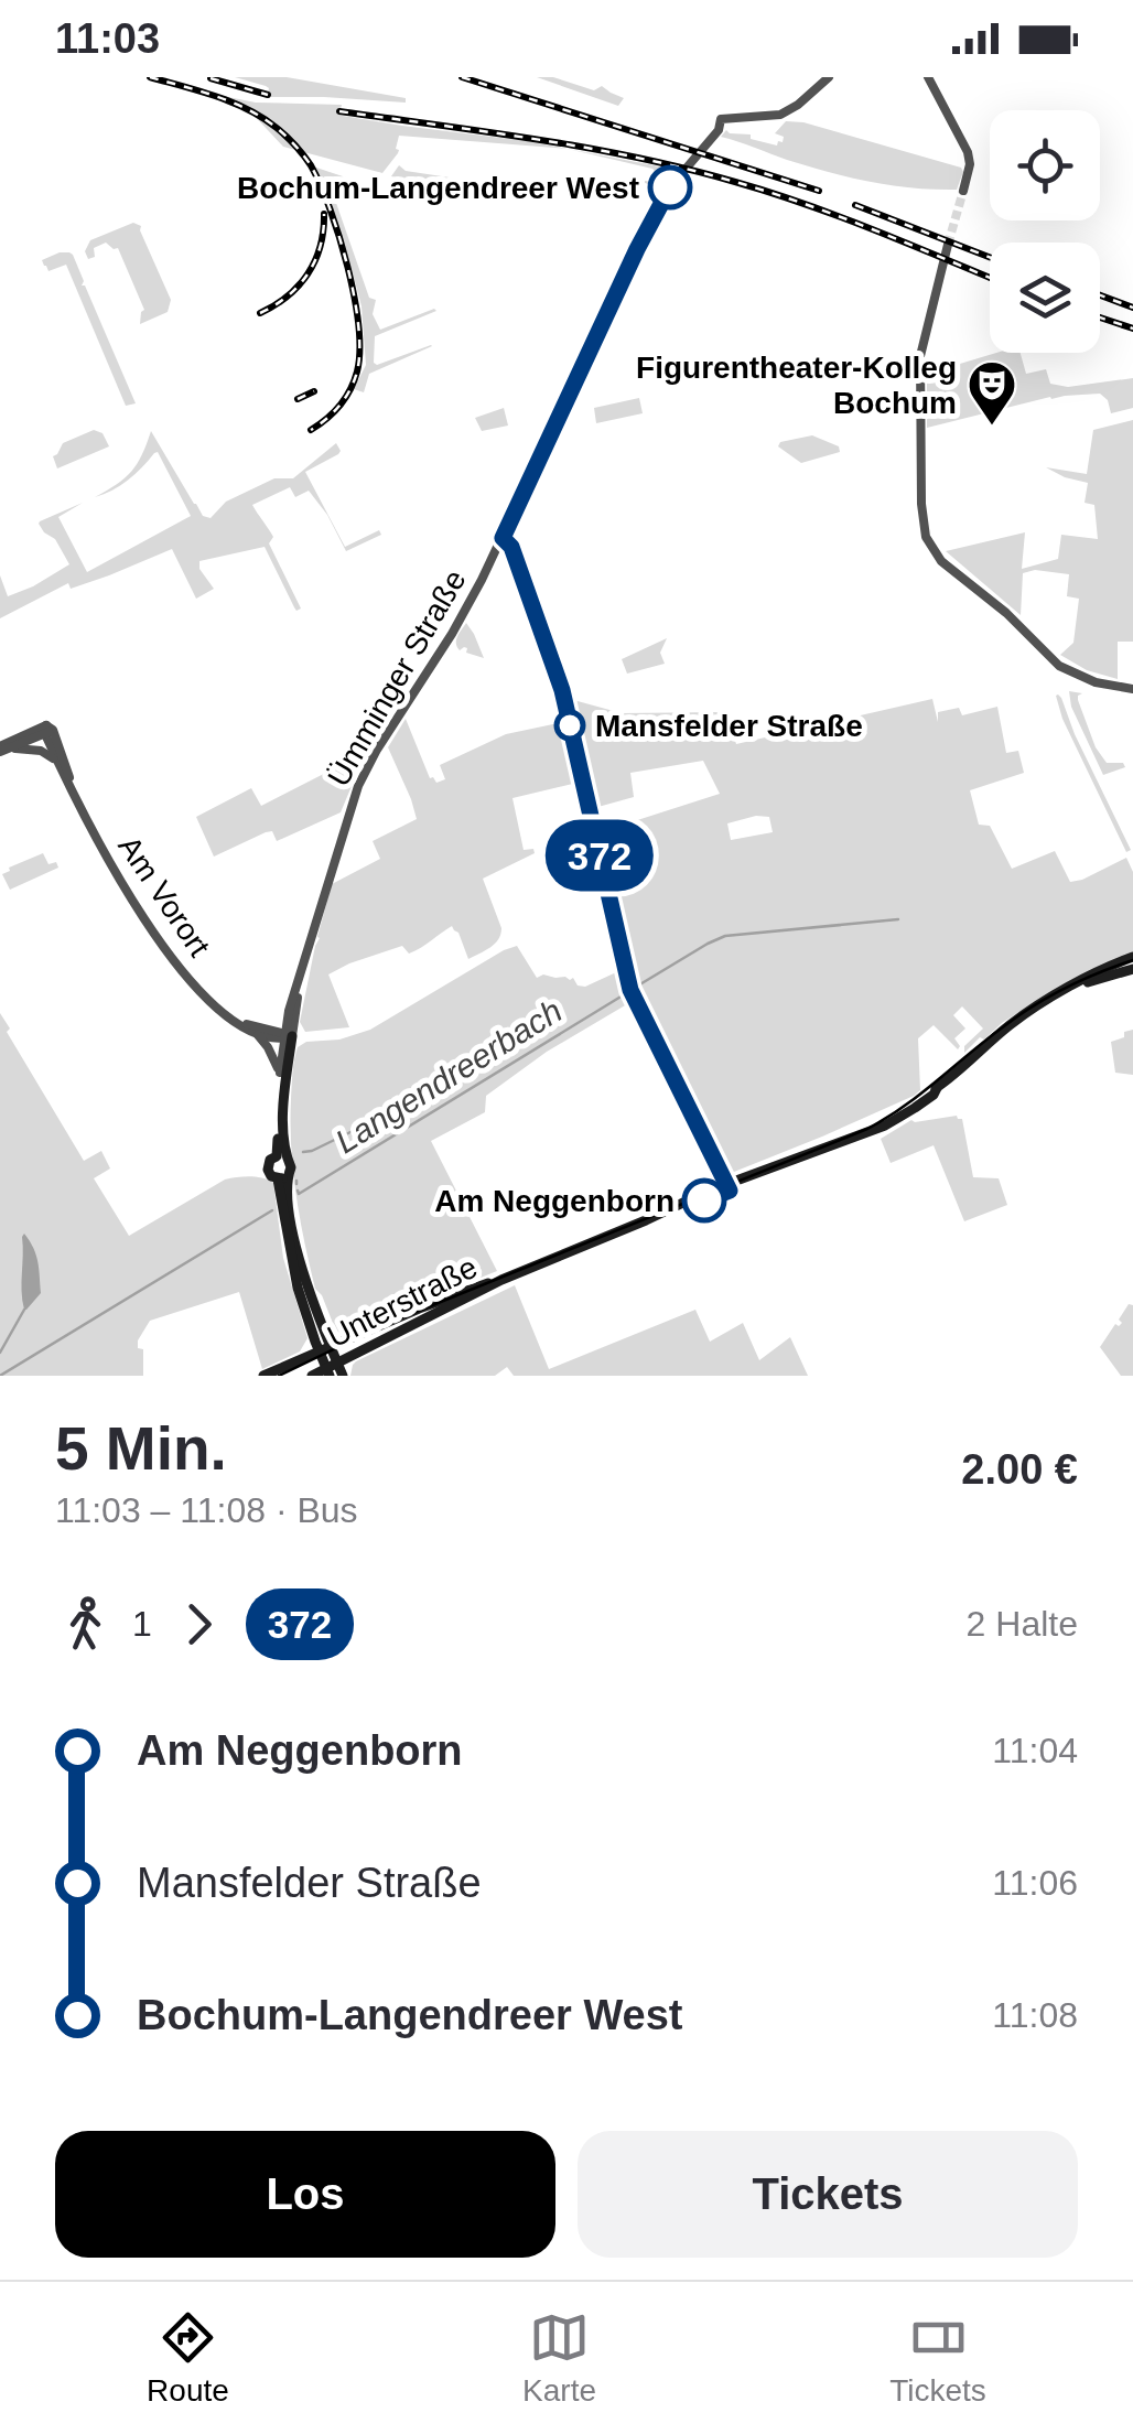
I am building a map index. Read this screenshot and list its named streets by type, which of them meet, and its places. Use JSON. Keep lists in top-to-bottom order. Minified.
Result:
{"streets":{"main road":["Ümminger Straße","Unterstraße"],"street":["Am Vorort"]},"crossings":[["Ümminger Straße","Am Vorort"],["Ümminger Straße","Unterstraße"]],"water":["Langendreerbach"],"places":{"other":["Bochum-Langendreer West","Mansfelder Straße","Am Neggenborn"],"theatre":["Figurentheater-Kolleg Bochum"]},"lines":["bus line 372"],"page":{"status":"11:03","on_map":"372","heading":["5 Min.","11:03 – 11:08 · Bus","2.00 €"],"legs":["1","372","2 Halte"],"list":[{"name":"Am Neggenborn","value":"11:04"},{"name":"Mansfelder Straße","value":"11:06"},{"name":"Bochum-Langendreer West","value":"11:08"}],"buttons":["Los","Tickets"],"tabs":["Route","Karte","Tickets"]}}
